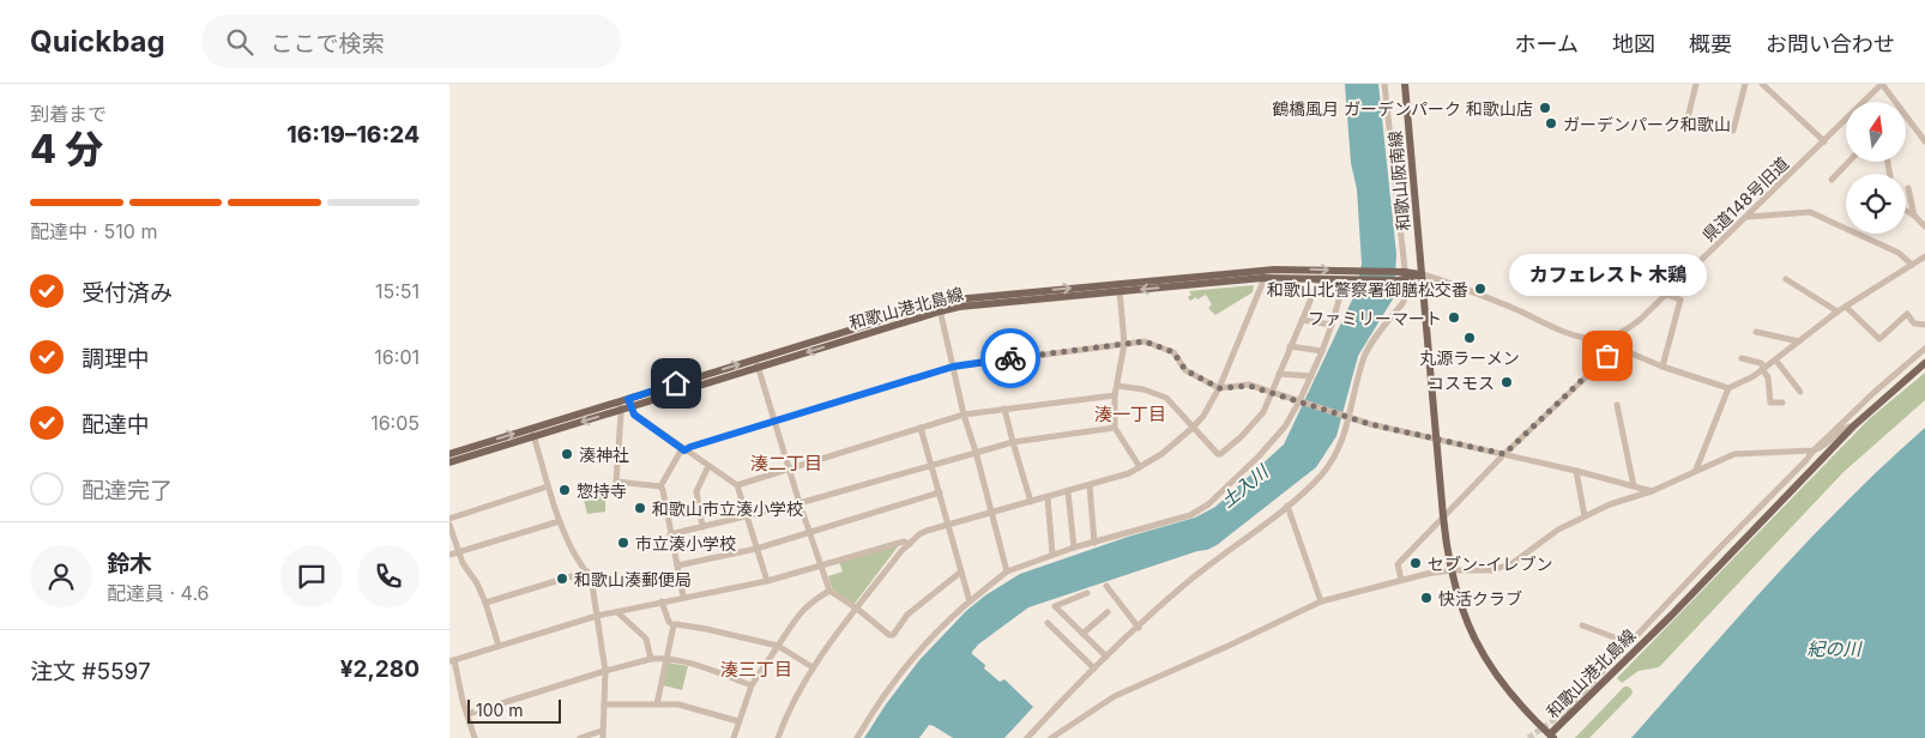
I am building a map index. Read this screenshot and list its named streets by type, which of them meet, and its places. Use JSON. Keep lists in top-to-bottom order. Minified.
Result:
{"streets":{"main road":["和歌山阪南線","和歌山港北島線"],"street":["県道148号旧道"]},"crossings":[["和歌山阪南線","和歌山港北島線"]],"districts":["湊一丁目","湊二丁目","湊三丁目"],"water":["土入川","紀の川"],"places":["鶴橋風月 ガーデンパーク 和歌山店","ガーデンパーク和歌山","和歌山北警察署御膳松交番","ファミリーマート","丸源ラーメン","カフェレスト 木鶏","コスモス","湊神社","惣持寺","和歌山市立湊小学校","市立湊小学校","セブン-イレブン","和歌山湊郵便局","快活クラブ"],"scale_bar":"100 m","north":"top","page":{"header":"Quickbag","search":"ここで検索","nav":["ホーム","地図","概要","お問い合わせ"],"heading":["4 分","到着まで","16:19–16:24"],"panel":["鈴木","配達員 · 4.6","注文 #5597","¥2,280"],"bar":"配達中 · 510 m","bubble":"カフェレスト 木鶏","list":[["受付済み","15:51"],["調理中","16:01"],["配達中","16:05"],"配達完了"],"scale":"100 m"}}
